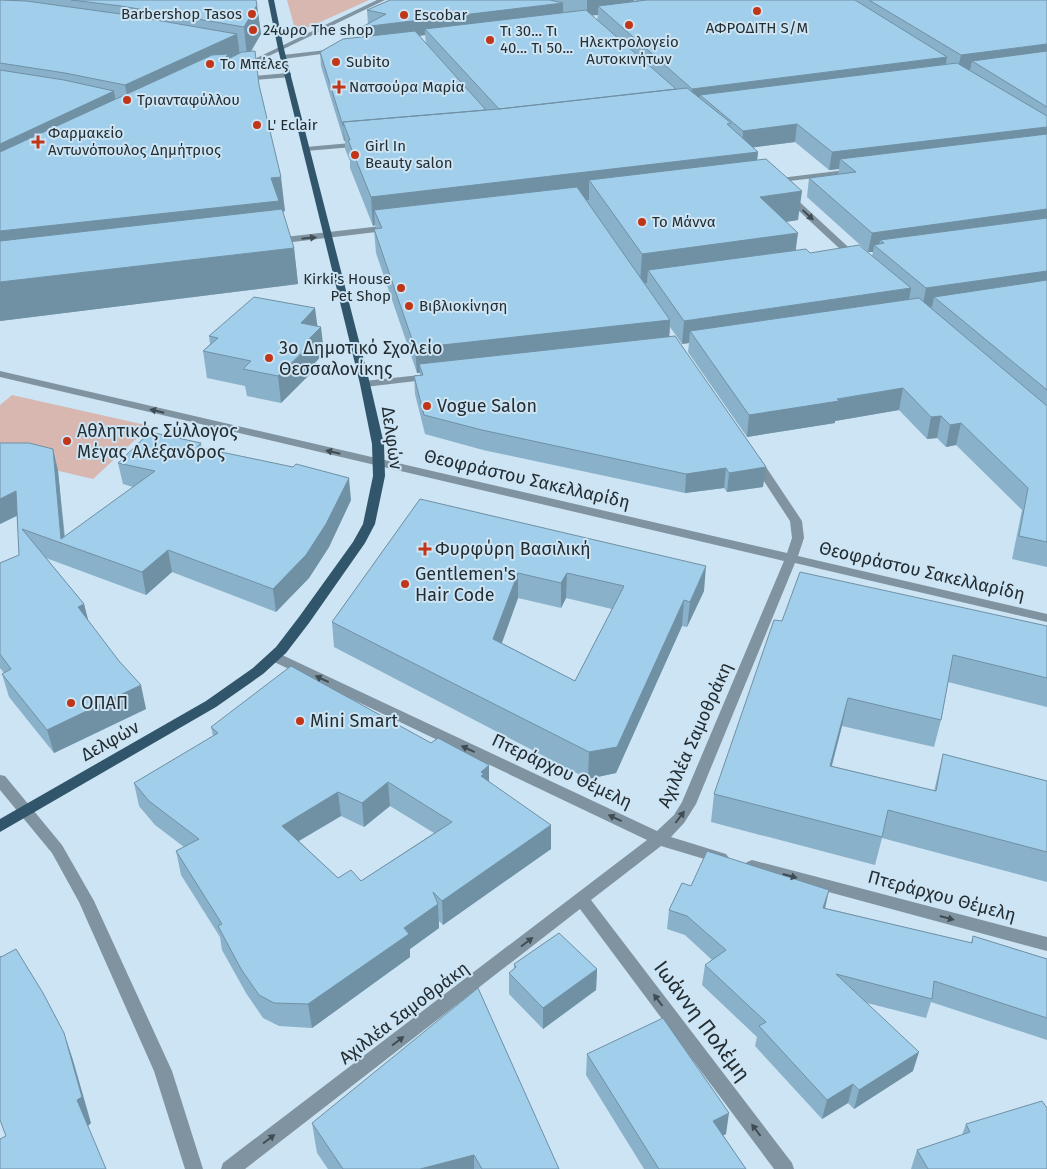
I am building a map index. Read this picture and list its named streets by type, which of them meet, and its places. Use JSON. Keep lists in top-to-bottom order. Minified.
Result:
{"streets":{"main road":["Δελφών"],"street":["Θεοφράστου Σακελλαρίδη","Αχιλλέα Σαμοθράκη","Πτεράρχου Θέμελη","Ιωάννη Πολέμη"]},"crossings":[["Δελφών","Θεοφράστου Σακελλαρίδη"],["Δελφών","Πτεράρχου Θέμελη"],["Θεοφράστου Σακελλαρίδη","Αχιλλέα Σαμοθράκη"],["Αχιλλέα Σαμοθράκη","Πτεράρχου Θέμελη"],["Αχιλλέα Σαμοθράκη","Ιωάννη Πολέμη"]],"one_way":["Θεοφράστου Σακελλαρίδη","Αχιλλέα Σαμοθράκη","Ιωάννη Πολέμη"],"places":{"other":["ΑΦΡΟΔΙΤΗ S/M","Barbershop Tasos","Escobar","Ηλεκτρολογείο Αυτοκινήτων","24ωρο The shop","Τι 30... Τι 40... Τι 50...","Subito","Το Μπέλες","Τριανταφύλλου","L' Eclair","Girl In Beauty salon","Το Μάννα","Kirki's House Pet Shop","Βιβλιοκίνηση","3ο Δημοτικό Σχολείο Θεσσαλονίκης","Vogue Salon","Αθλητικός Σύλλογος Μέγας Αλέξανδρος","Gentlemen's Hair Code","ΟΠΑΠ","Mini Smart"],"health":["Νατσούρα Μαρία","Φαρμακείο Αντωνόπουλος Δημήτριος","Φυρφύρη Βασιλική"]}}
